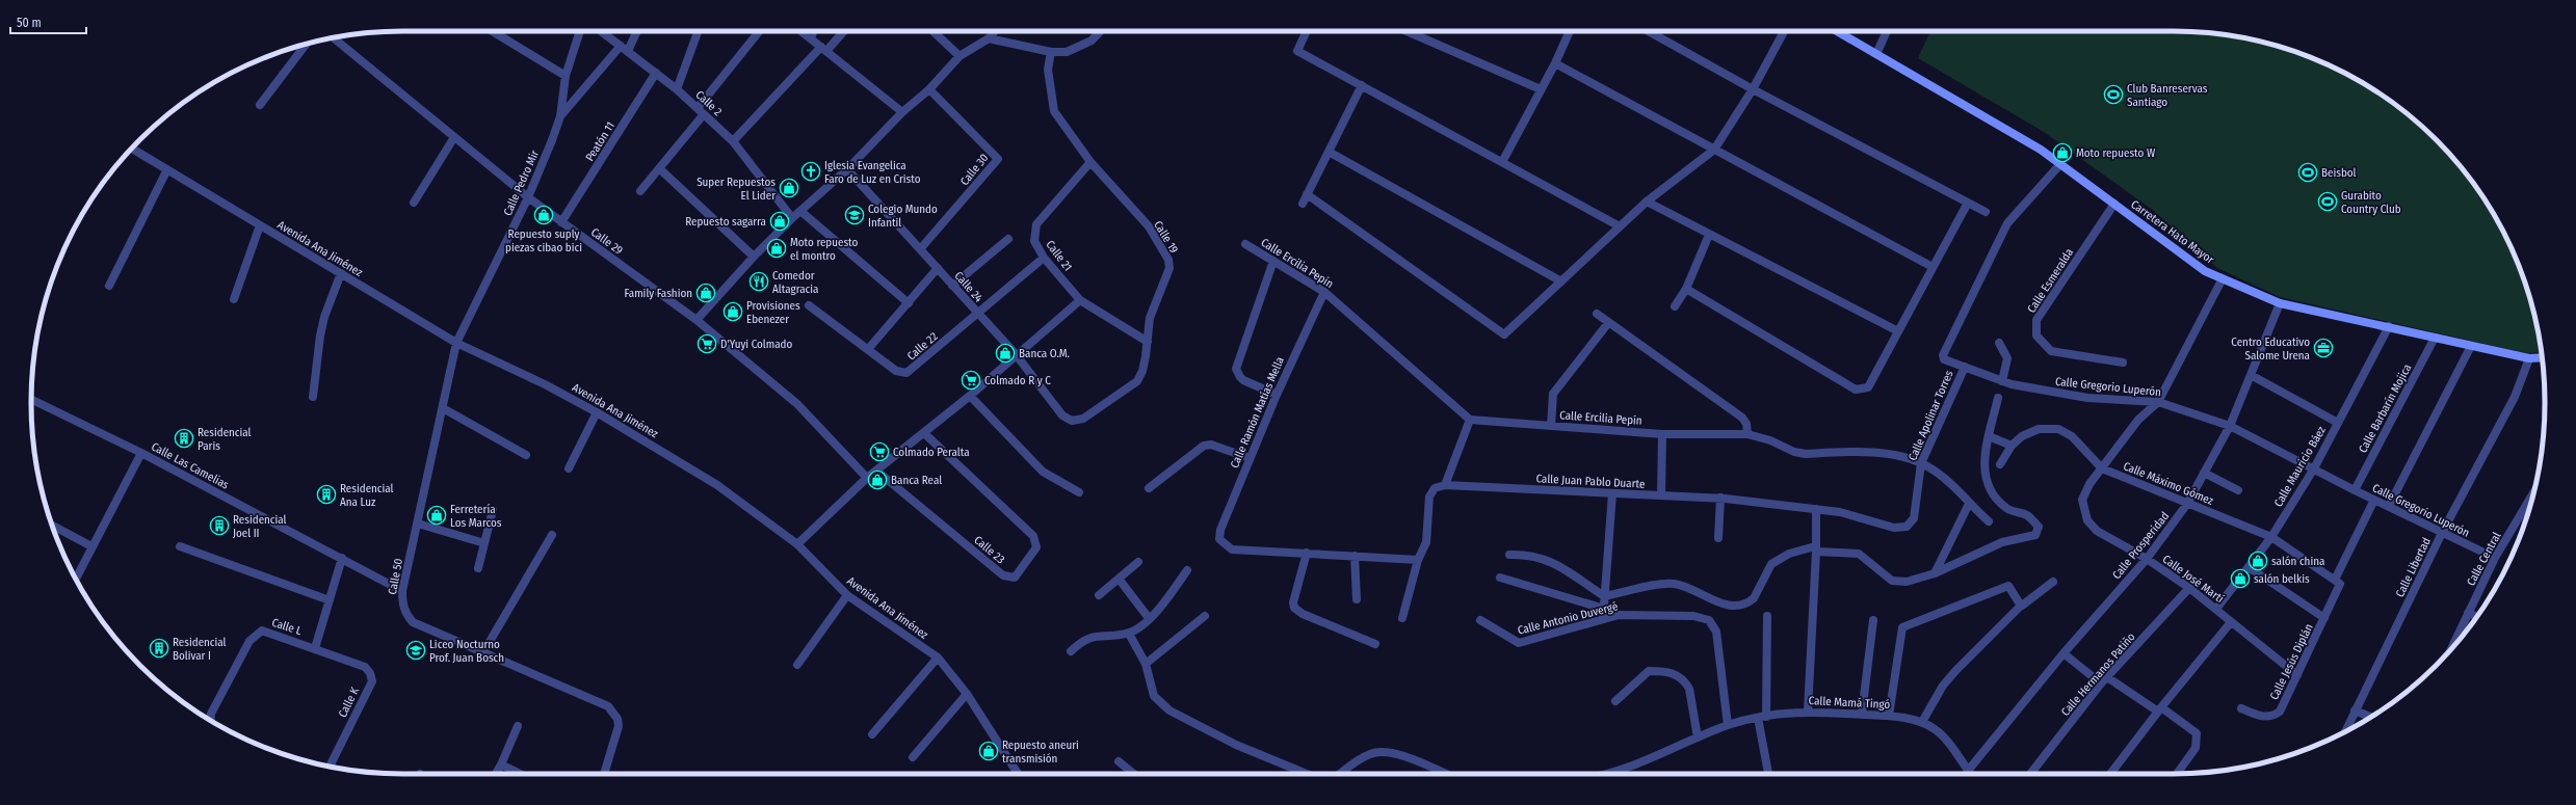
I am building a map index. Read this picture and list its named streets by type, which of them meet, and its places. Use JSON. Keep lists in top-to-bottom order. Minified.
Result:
{"streets":{"street":["Calle 2","Peatón 11","Calle 30","Calle Pedro Mir","Carretera Hato Mayor","Calle 19","Calle 29","Avenida Ana Jiménez","Calle 21","Calle Ercilia Pepín","Calle Esmeralda","Calle 24","Calle 22","Calle Gregorio Luperón","Calle Barbarín Mojica","Calle Ramón Matías Mella","Calle Apolinar Torres","Calle Las Camelias","Calle Mauricio Báez","Calle Juan Pablo Duarte","Calle Máximo Gómez","Calle Prosperidad","Calle 23","Calle Central","Calle Libertad","Calle 50","Calle José Martí","Calle Antonio Duvergé","Calle L","Calle Jesús Diplán","Calle Hermanos Patiño","Calle K","Calle Mamá Tingó"]},"crossings":[["Calle 2","Peatón 11"],["Peatón 11","Calle 29"],["Calle 30","Calle 24"],["Calle Pedro Mir","Calle 29"],["Calle Pedro Mir","Avenida Ana Jiménez"],["Calle Pedro Mir","Calle 50"],["Carretera Hato Mayor","Calle Esmeralda"],["Carretera Hato Mayor","Calle Gregorio Luperón"],["Carretera Hato Mayor","Calle Barbarín Mojica"],["Carretera Hato Mayor","Calle Mauricio Báez"],["Carretera Hato Mayor","Calle Prosperidad"],["Carretera Hato Mayor","Calle Libertad"],["Calle 19","Calle 21"],["Calle 19","Calle 24"],["Avenida Ana Jiménez","Calle 50"],["Calle 21","Calle 24"],["Calle 21","Calle 22"],["Calle Ercilia Pepín","Calle Ramón Matías Mella"],["Calle Ercilia Pepín","Calle Apolinar Torres"],["Calle 24","Calle 22"],["Calle Gregorio Luperón","Calle Barbarín Mojica"],["Calle Gregorio Luperón","Calle Apolinar Torres"],["Calle Gregorio Luperón","Calle Mauricio Báez"],["Calle Gregorio Luperón","Calle Prosperidad"],["Calle Gregorio Luperón","Calle Central"],["Calle Gregorio Luperón","Calle Libertad"],["Calle Gregorio Luperón","Calle Jesús Diplán"],["Calle Apolinar Torres","Calle Juan Pablo Duarte"],["Calle Las Camelias","Calle 50"],["Calle Mauricio Báez","Calle Máximo Gómez"],["Calle Mauricio Báez","Calle José Martí"],["Calle Máximo Gómez","Calle Prosperidad"],["Calle Máximo Gómez","Calle José Martí"],["Calle Máximo Gómez","Calle Jesús Diplán"],["Calle Prosperidad","Calle José Martí"],["Calle Prosperidad","Calle Mamá Tingó"],["Calle José Martí","Calle Jesús Diplán"],["Calle José Martí","Calle Hermanos Patiño"],["Calle Antonio Duvergé","Calle Mamá Tingó"],["Calle L","Calle K"]],"places":{"sports":["Club Banreservas Santiago","Beisbol","Gurabito Country Club"],"shop":["Moto repuesto W","Super Repuestos El Lider","Repuesto suply piezas cibao bici","Repuesto sagarra","Moto repuesto el montro","Family Fashion","Provisiones Ebenezer","Banca O.M.","Banca Real","Ferretería Los Marcos","salón china","salón belkis","Repuesto aneuri transmisión"],"church":["Iglesia Evangelica Faro de Luz en Cristo"],"school or university":["Colegio Mundo Infantil","Liceo Nocturno Prof. Juan Bosch"],"restaurant":["Comedor Altagracia"],"supermarket":["D'Yuyi Colmado","Colmado R y C","Colmado Peralta"],"office":["Centro Educativo Salome Urena"],"building":["Residencial Paris","Residencial Ana Luz","Residencial Joel II","Residencial Bolivar I"]},"scale_bar":"50 m"}
